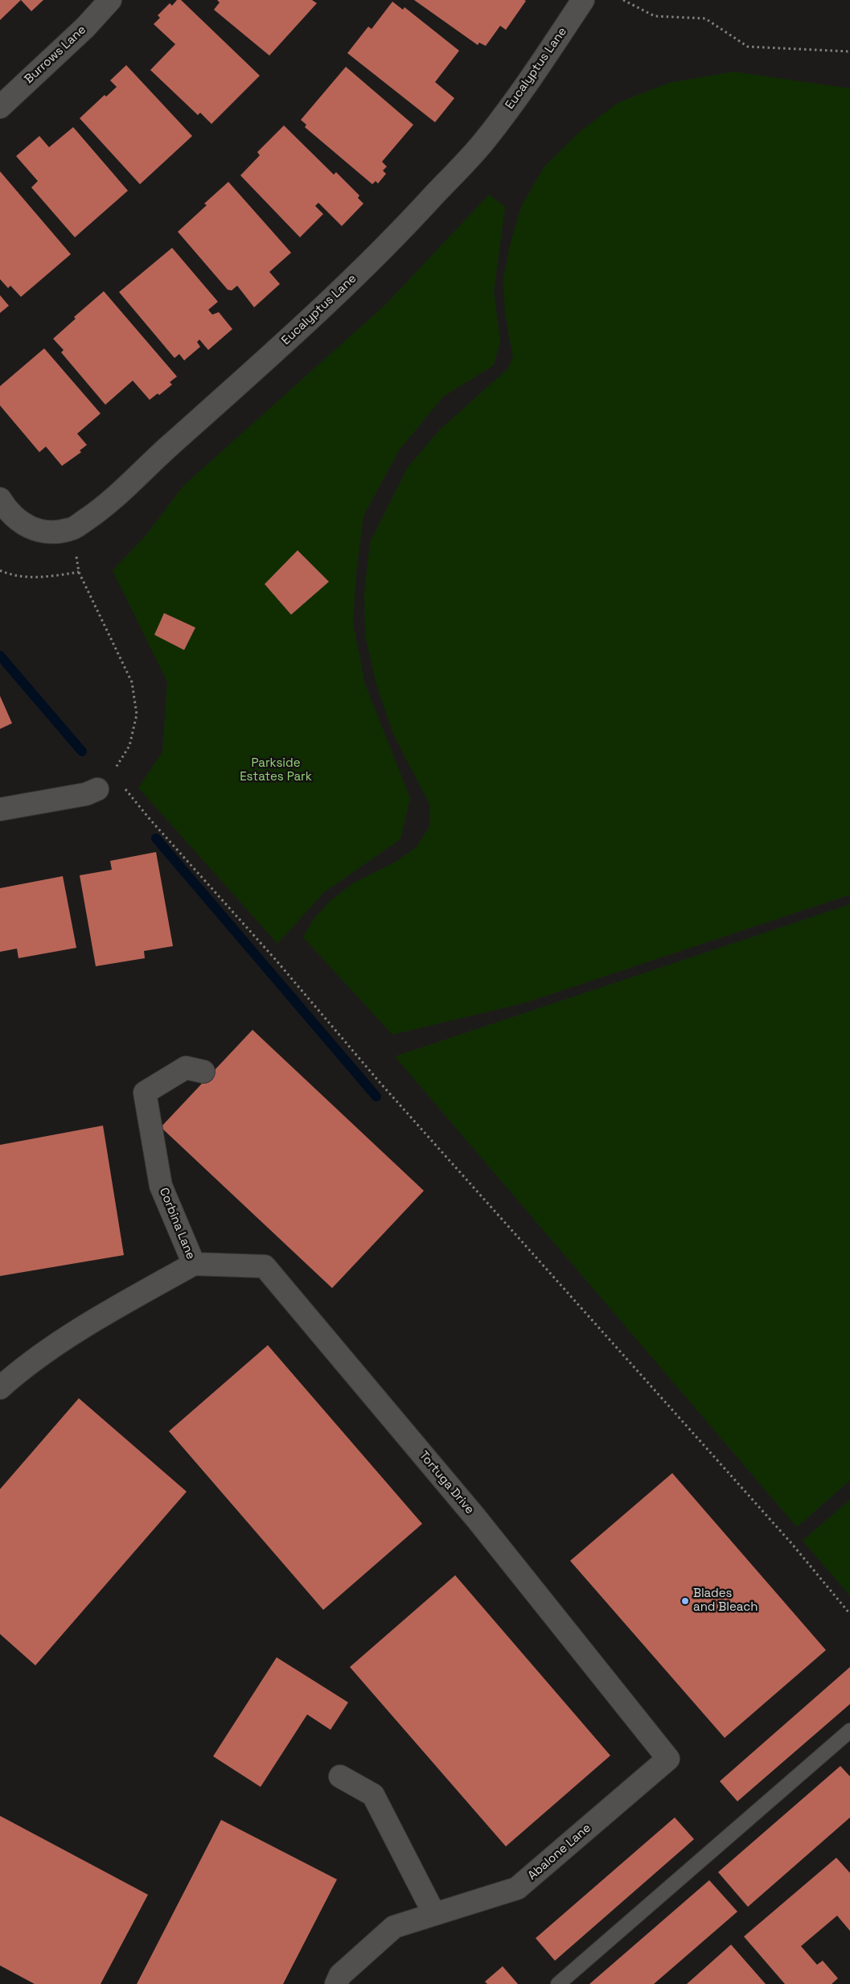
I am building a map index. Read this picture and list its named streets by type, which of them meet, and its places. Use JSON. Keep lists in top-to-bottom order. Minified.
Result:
{"streets":{"street":["Burrows Lane","Eucalyptus Lane","Corbina Lane","Tortuga Drive","Abalone Lane"]},"crossings":[["Corbina Lane","Tortuga Drive"],["Tortuga Drive","Abalone Lane"]],"parks":["Parkside Estates Park"],"places":["Blades and Bleach"]}
